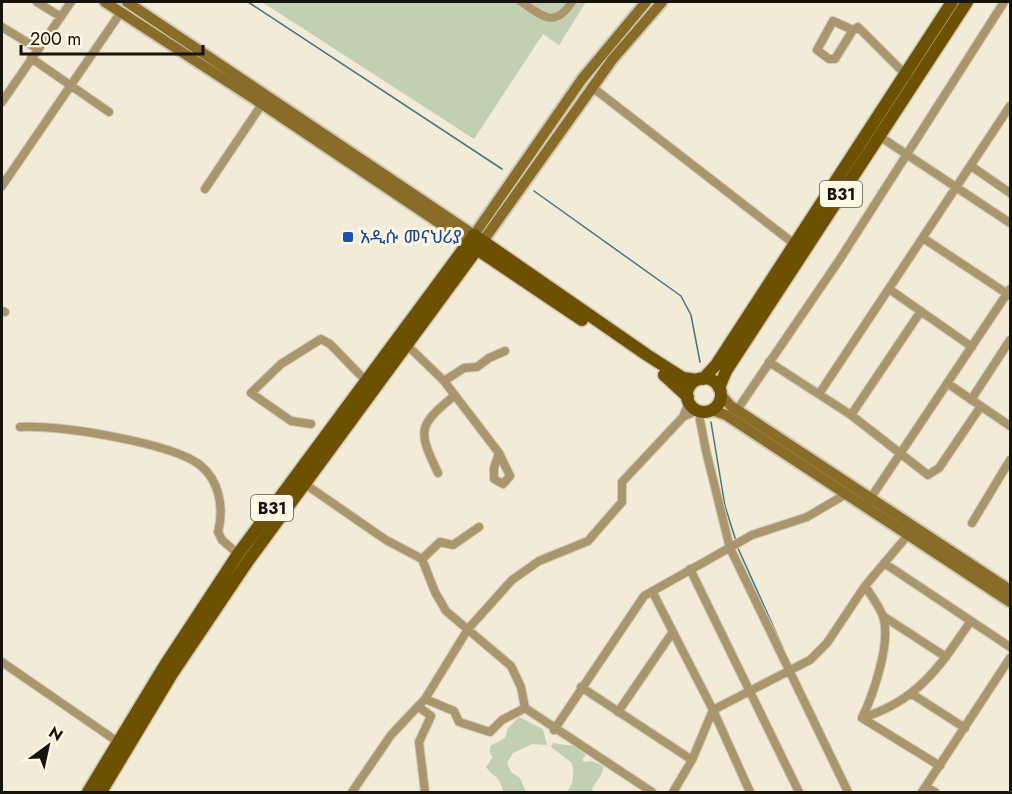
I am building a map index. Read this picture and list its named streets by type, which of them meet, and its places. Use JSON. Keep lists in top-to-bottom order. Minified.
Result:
{"streets":{"main road":["B31"]},"places":{"transit":["አዲሱ መናህሪያ"]},"scale_bar":"200 m","north":"top right"}
